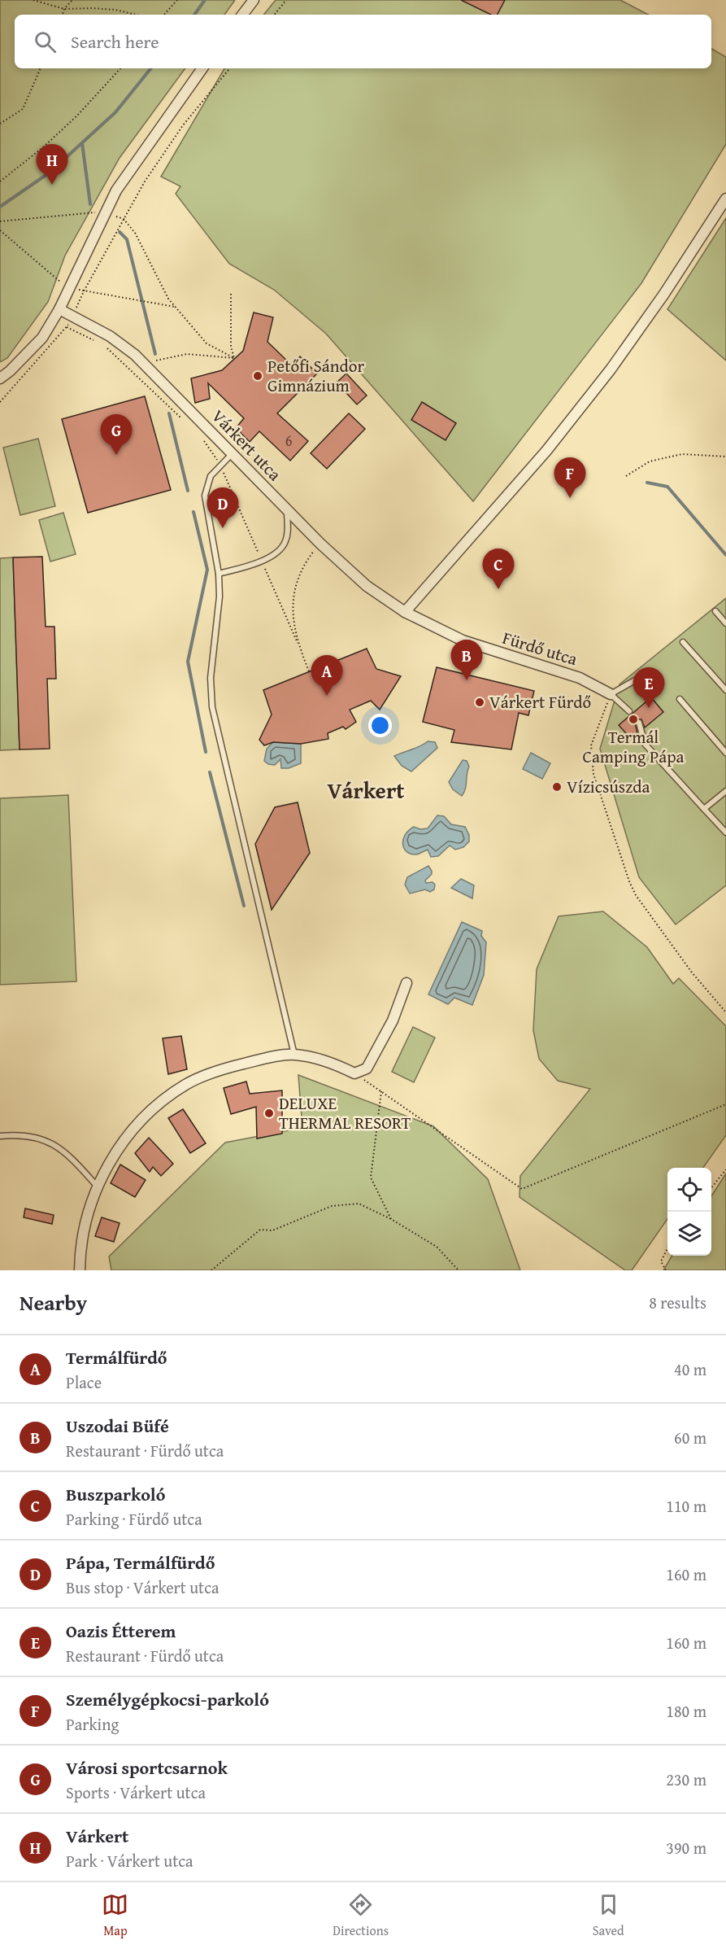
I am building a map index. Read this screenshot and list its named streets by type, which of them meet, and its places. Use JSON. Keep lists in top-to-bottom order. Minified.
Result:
{"streets":{"street":["Várkert utca","Fürdő utca"]},"crossings":[["Várkert utca","Fürdő utca"]],"districts":["Várkert"],"places":["Petőfi Sándor Gimnázium","Várkert Fürdő","Termál Camping Pápa","Vízicsúszda","DELUXE THERMAL RESORT"],"house_numbers":["6"],"page":{"search":"Search here","pins":["H","G","F","D","C","B","A","E"],"heading":["Nearby","8 results"],"list":[{"mark":"A","name":"Termálfürdő","note":"Place","value":"40 m"},{"mark":"B","name":"Uszodai Büfé","note":"Restaurant · Fürdő utca","value":"60 m"},{"mark":"C","name":"Buszparkoló","note":"Parking · Fürdő utca","value":"110 m"},{"mark":"D","name":"Pápa, Termálfürdő","note":"Bus stop · Várkert utca","value":"160 m"},{"mark":"E","name":"Oazis Étterem","note":"Restaurant · Fürdő utca","value":"160 m"},{"mark":"F","name":"Személygépkocsi-parkoló","note":"Parking","value":"180 m"},{"mark":"G","name":"Városi sportcsarnok","note":"Sports · Várkert utca","value":"230 m"},{"mark":"H","name":"Várkert","note":"Park · Várkert utca","value":"390 m"}],"nav":["Map","Directions","Saved"]}}
